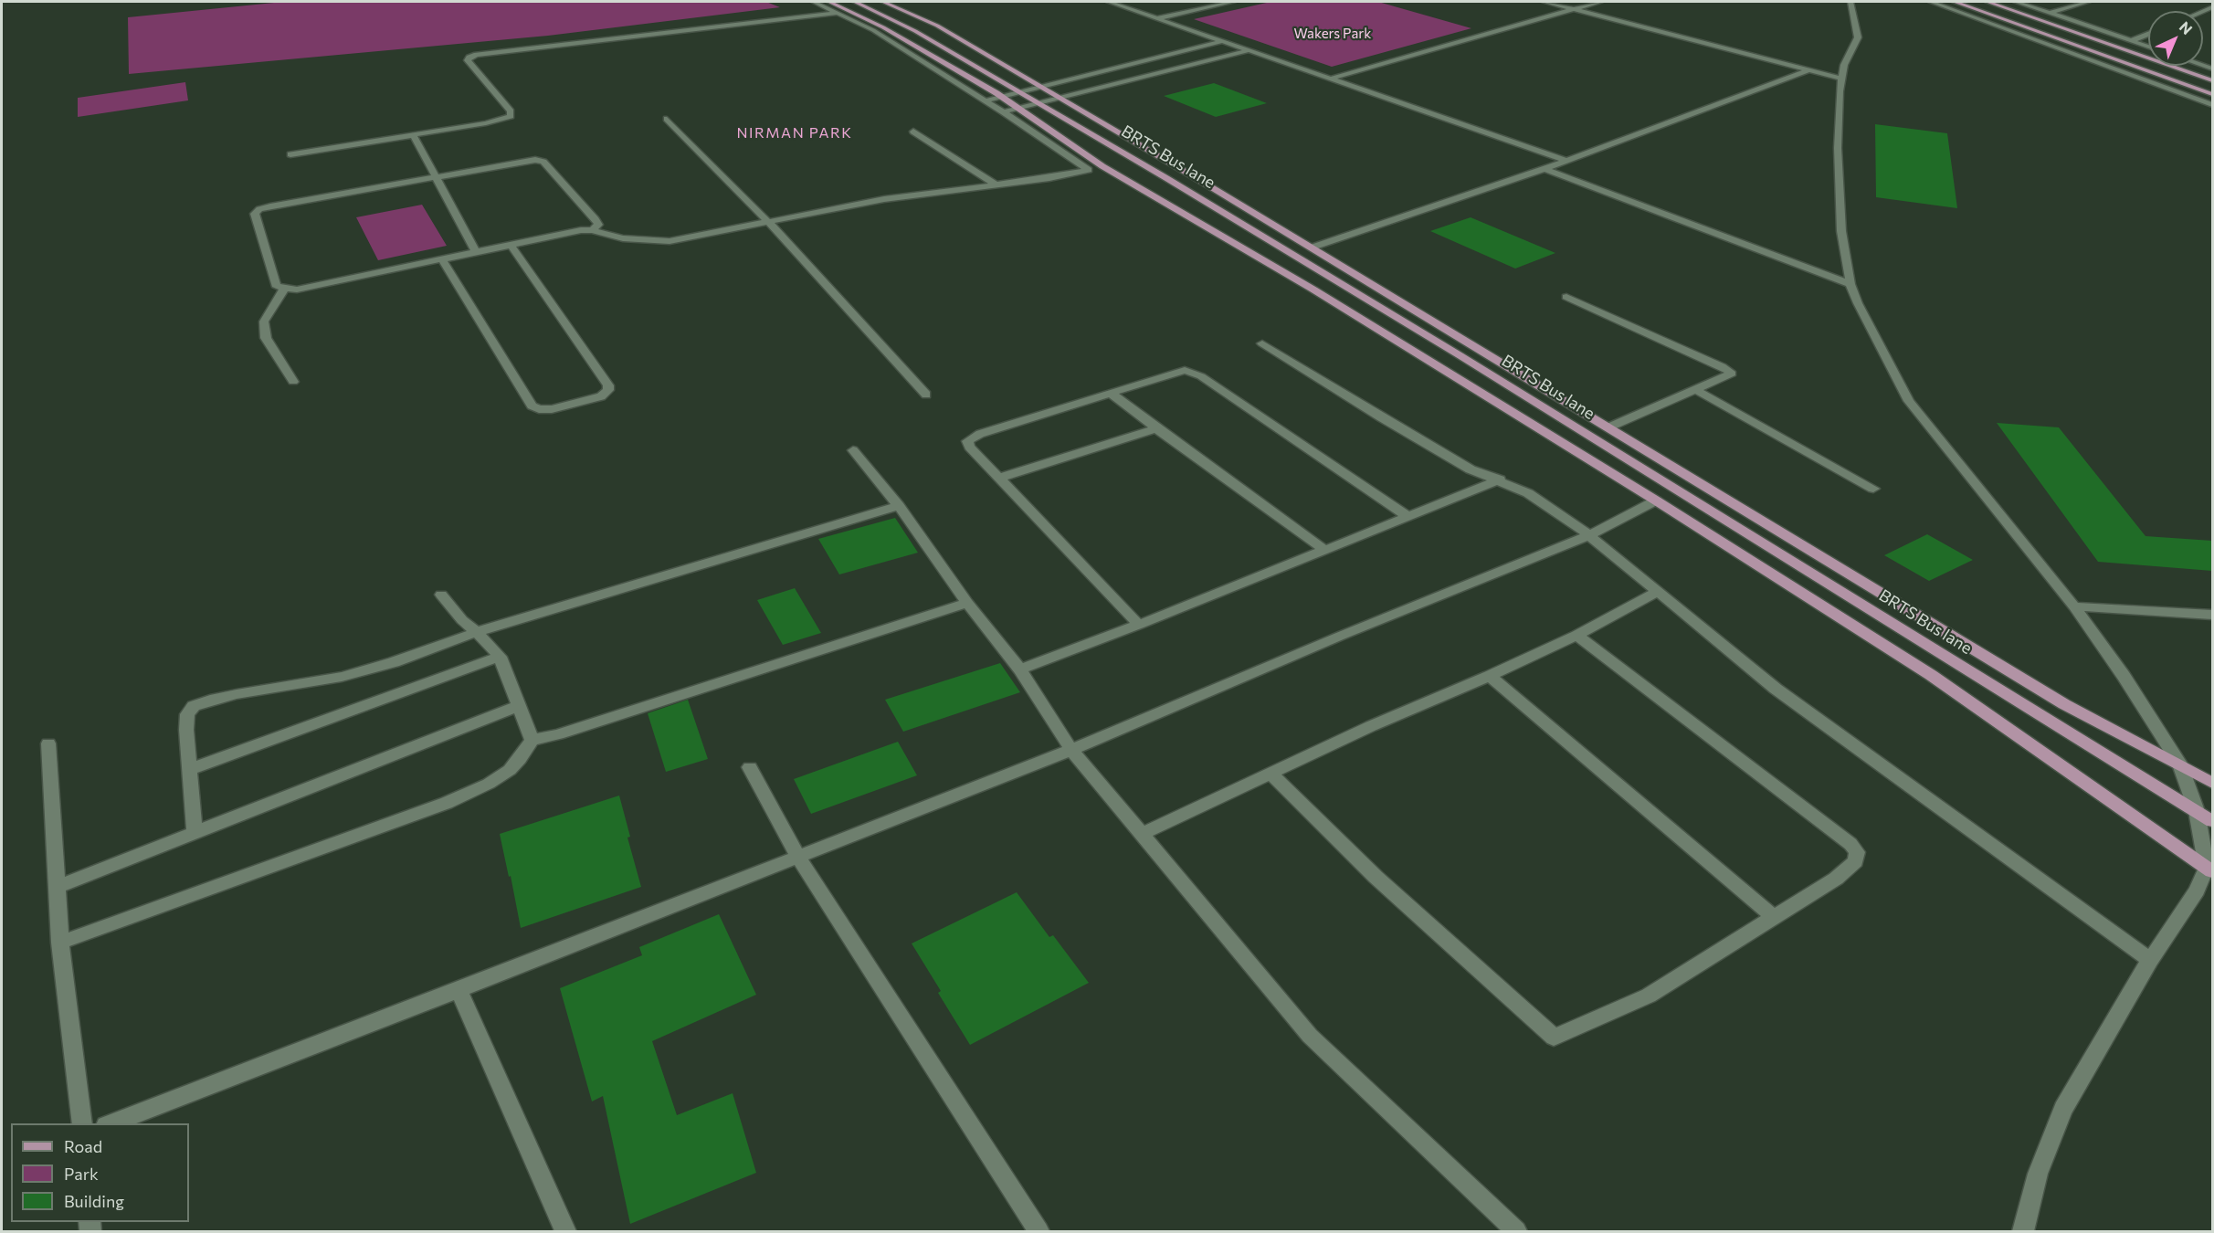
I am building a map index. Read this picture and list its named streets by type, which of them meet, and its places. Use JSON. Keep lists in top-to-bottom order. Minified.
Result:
{"streets":{"main road":["BRTS Bus lane"]},"districts":["NIRMAN PARK"],"parks":["Wakers Park"],"legend":["Road","Park","Building"],"north":"top right"}
